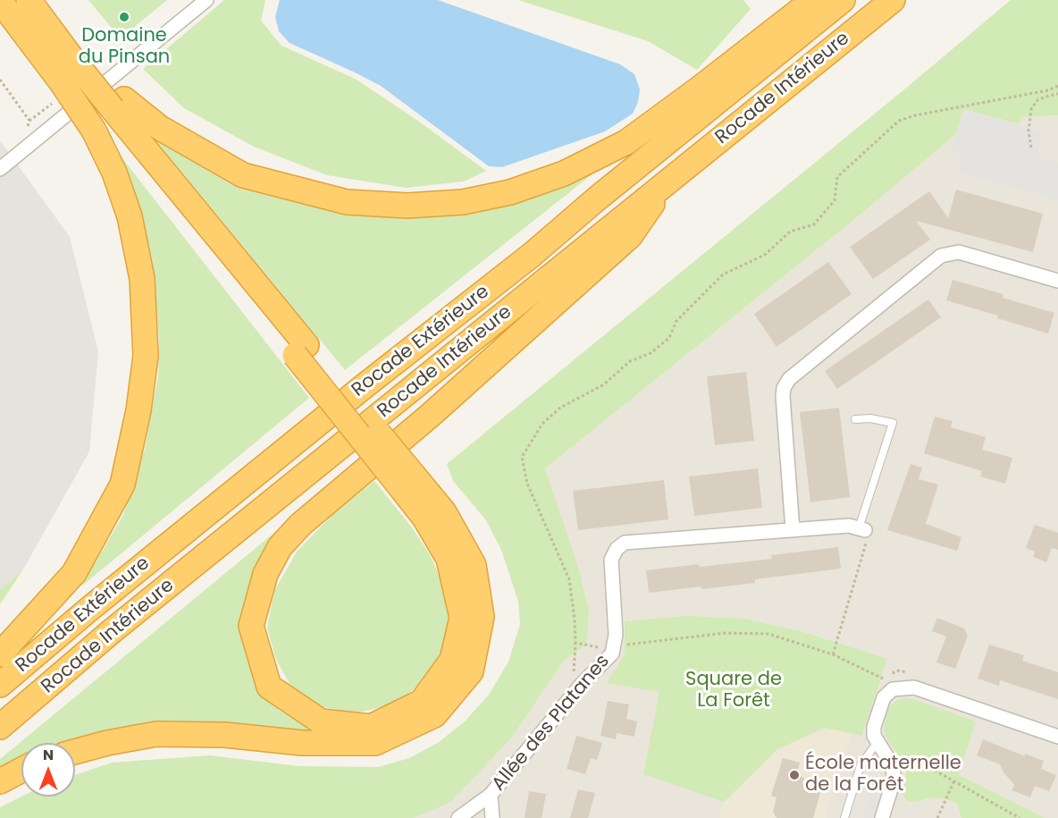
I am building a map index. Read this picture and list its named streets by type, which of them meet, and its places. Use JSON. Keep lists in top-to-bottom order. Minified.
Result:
{"streets":{"highway":["Rocade Intérieure","Rocade Extérieure"],"street":["Allée des Platanes"]},"parks":["Square de La Forêt"],"places":["Domaine du Pinsan","École maternelle de la Forêt"],"north":"top"}
